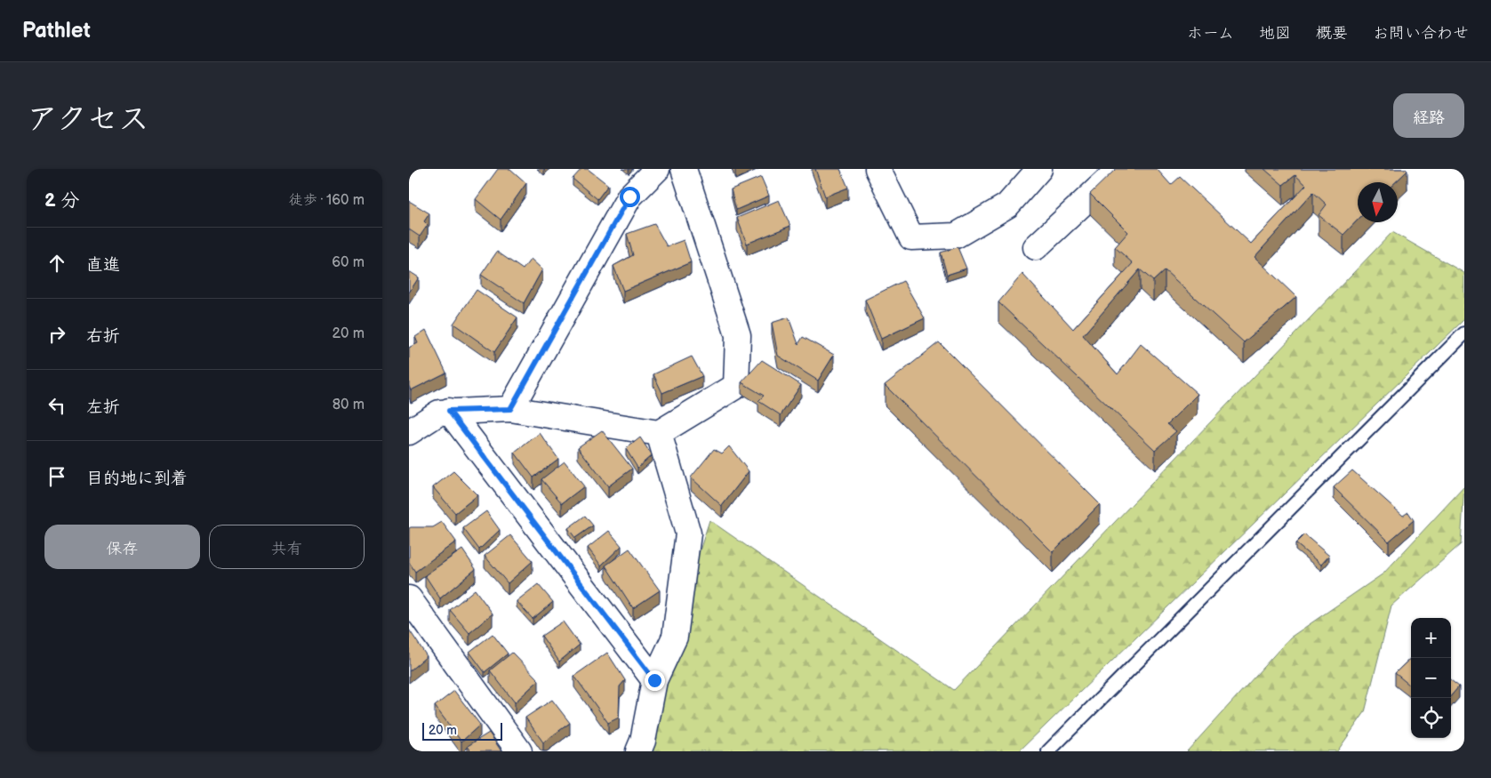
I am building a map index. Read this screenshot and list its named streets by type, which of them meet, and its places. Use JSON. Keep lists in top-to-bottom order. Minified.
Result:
{"scale_bar":"20 m","north":"bottom","page":{"header":"Pathlet","nav":["ホーム","地図","概要","お問い合わせ"],"title":"アクセス","buttons":["経路",["保存","共有"]],"heading":["2 分","徒歩 · 160 m"],"list":[["直進","60 m"],["右折","20 m"],["左折","80 m"],"目的地に到着"],"map_buttons":["+","−"],"scale":"20 m"}}
